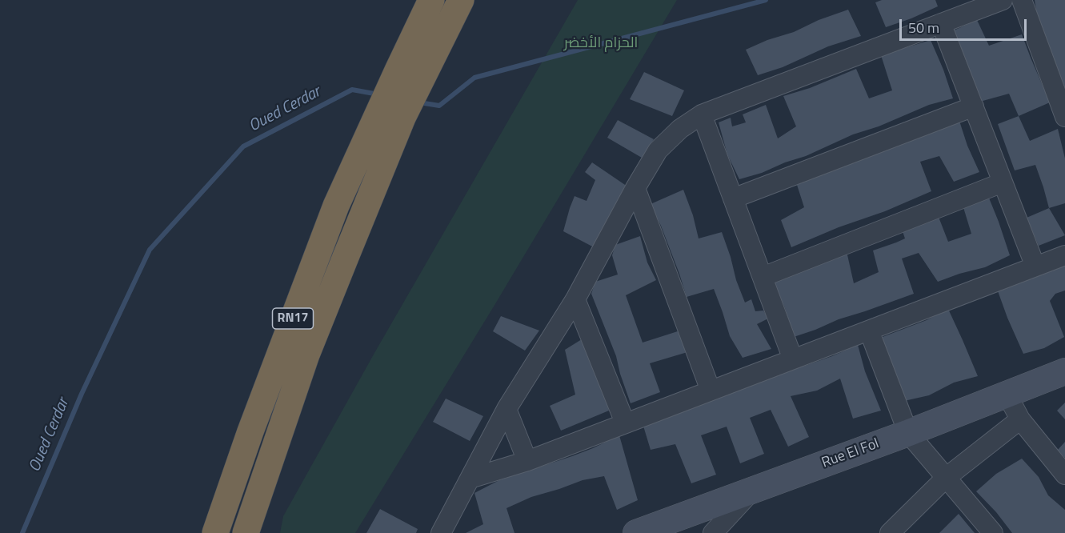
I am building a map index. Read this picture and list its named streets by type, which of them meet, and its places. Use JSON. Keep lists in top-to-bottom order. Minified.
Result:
{"streets":{"highway":["RN17"],"street":["Rue El Fol"]},"water":["Oued Cerdar"],"parks":["الحزام الأخضر"],"scale_bar":"50 m"}
